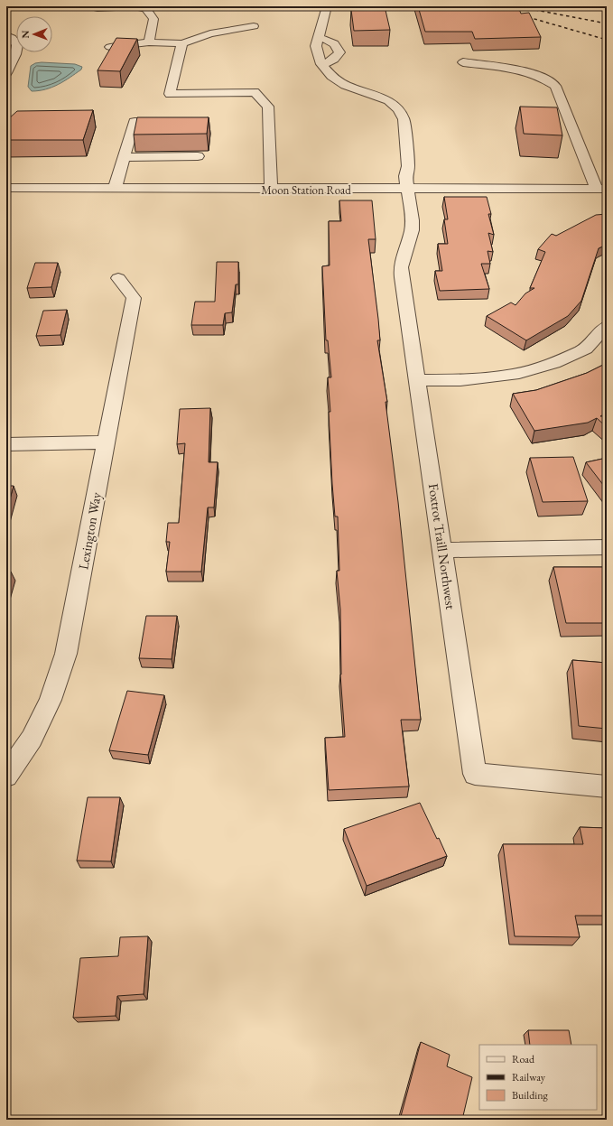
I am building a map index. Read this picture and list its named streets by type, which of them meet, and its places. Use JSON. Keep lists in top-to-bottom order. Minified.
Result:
{"streets":{"street":["Moon Station Road","Lexington Way","Foxtrot Traill Northwest"]},"crossings":[["Moon Station Road","Foxtrot Traill Northwest"]],"legend":["Road","Railway","Building"],"north":"left"}
